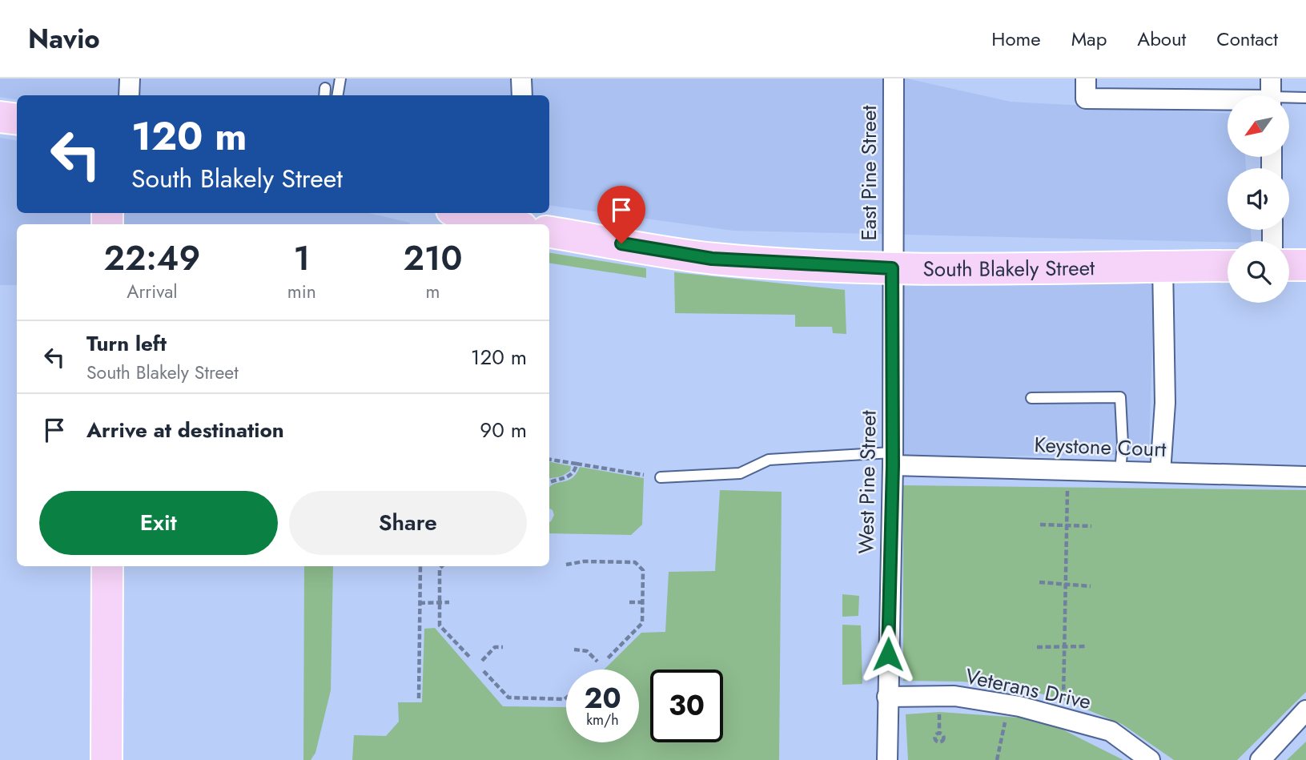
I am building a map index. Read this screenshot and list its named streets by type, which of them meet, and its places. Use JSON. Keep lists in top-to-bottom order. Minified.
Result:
{"streets":{"main road":["South Blakely Street"],"street":["East Pine Street","Keystone Court","West Pine Street","Veterans Drive"]},"crossings":[["East Pine Street","South Blakely Street"],["East Pine Street","West Pine Street"],["South Blakely Street","West Pine Street"],["Keystone Court","West Pine Street"],["West Pine Street","Veterans Drive"]],"north":"bottom left","page":{"header":"Navio","nav":["Home","Map","About","Contact"],"turn":["120 m","South Blakely Street"],"eta":["22:49","Arrival","1","min","210","m"],"list":[{"name":"Turn left","note":"South Blakely Street","value":"120 m"},{"name":"Arrive at destination","value":"90 m"}],"buttons":["Exit","Share"],"speed":"20 km/h","limit":"30"}}
